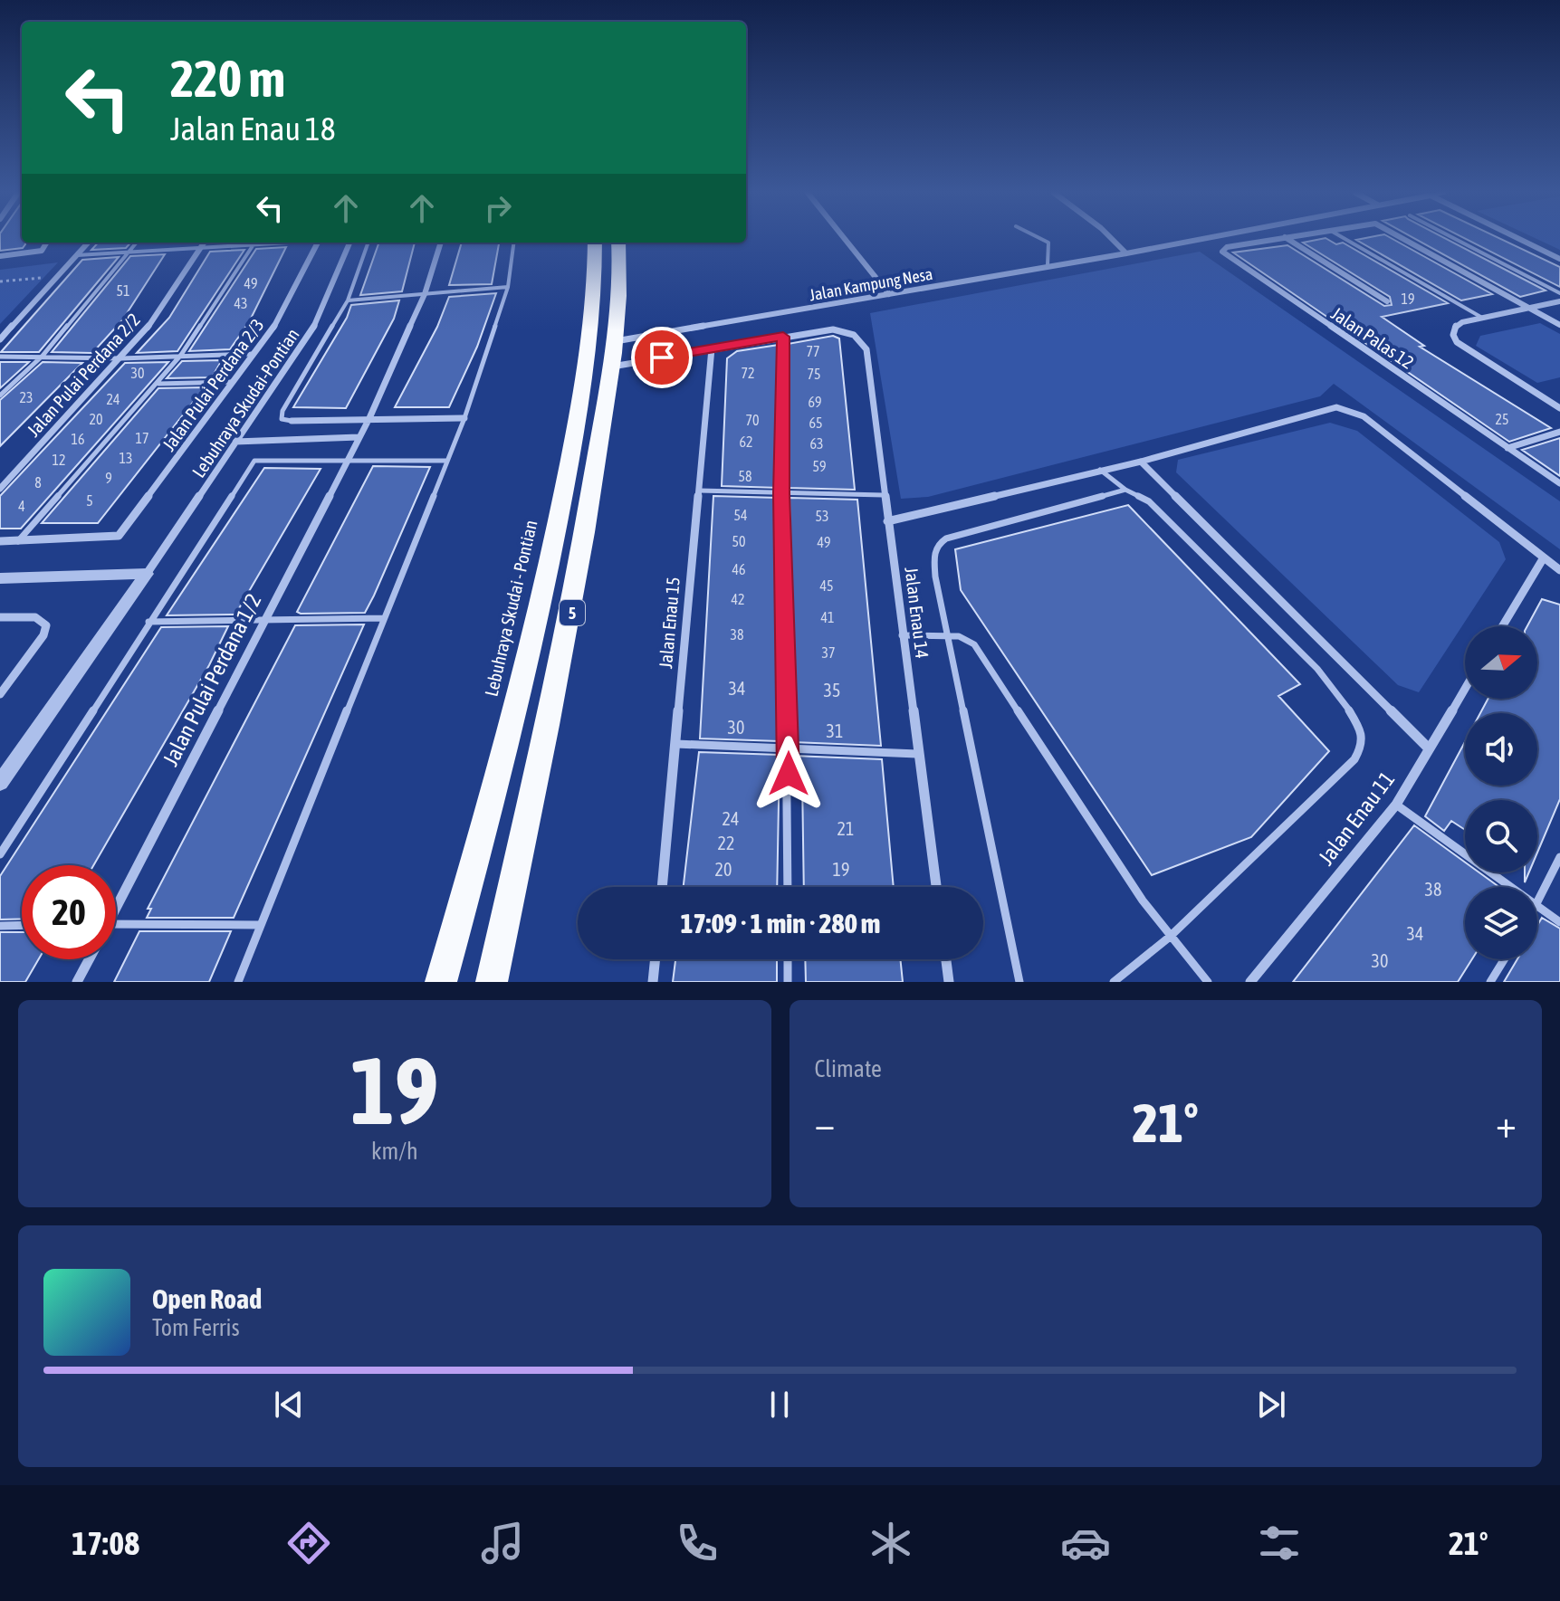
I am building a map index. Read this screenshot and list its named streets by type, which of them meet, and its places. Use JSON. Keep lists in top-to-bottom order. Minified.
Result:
{"streets":{"highway":["Lebuhraya Skudai - Pontian","5"],"street":["Jalan Kampung Nesa","Jalan Palas 12","Jalan Pulai Perdana 2/2","Jalan Pulai Perdana 2/3","Lebuhraya Skudai-Pontian","Jalan Enau 14","Jalan Enau 15","Jalan Pulai Perdana 1/2","Jalan Enau 11"]},"crossings":[["Jalan Kampung Nesa","5"]],"house_numbers":["49","51","19","43","77","30","72","75","23","24","69","20","25","70","65","17","16","62","63","13","12","59","58","9","8","5","4","54","53","50","49","46","45","42","41","38","37","34","35","30","31","24","21","22","20","19","38","34","30"],"north":"right","page":{"turn":["220 m","Jalan Enau 18"],"limit":"20","trip":"17:09 · 1 min · 280 m","tile":[["19","km/h"],"Climate"],"heat":["−","21°","+"],"song":["Open Road","Tom Ferris"],"tabs":["17:08","21°"]}}
